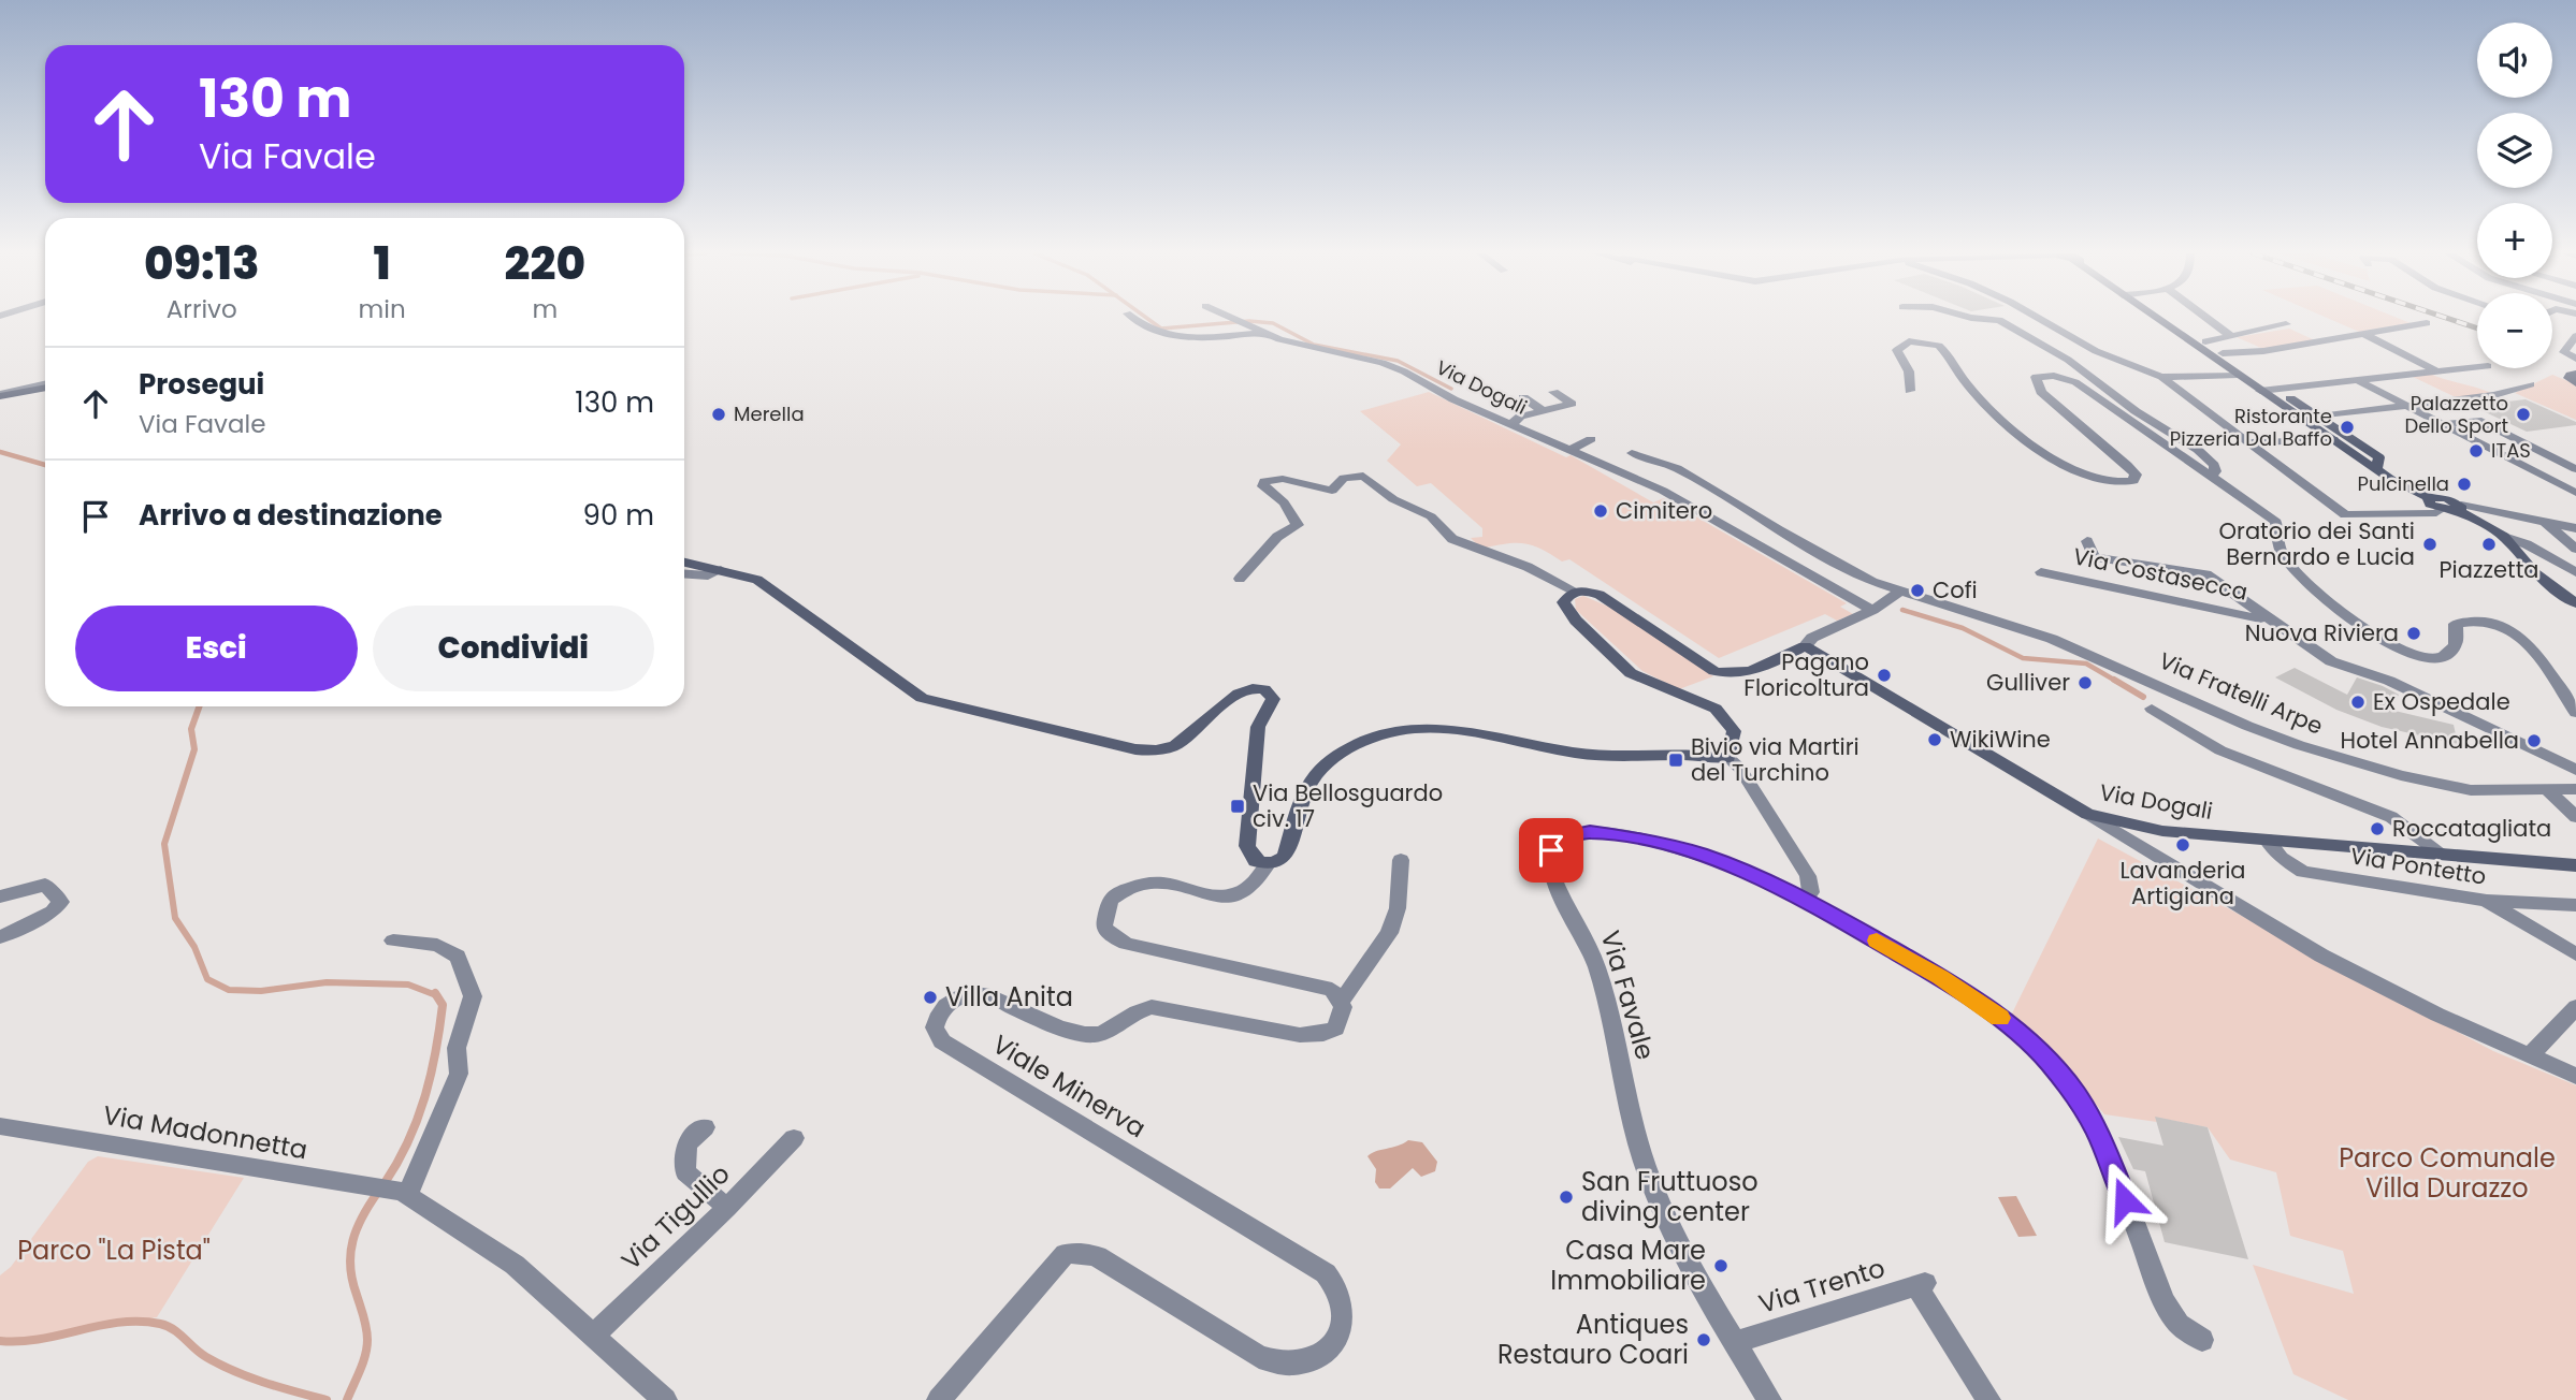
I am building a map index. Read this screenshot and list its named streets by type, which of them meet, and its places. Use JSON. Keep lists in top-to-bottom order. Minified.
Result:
{"streets":{"street":["Via Dogali","Via Costasecca","Via Fratelli Arpe","Via Pontetto","Via Favale","Viale Minerva","Via Madonnetta","Via Tigullio","Via Trento"]},"crossings":[["Via Dogali","Via Pontetto"],["Via Favale","Via Trento"]],"parks":["Parco Comunale Villa Durazzo","Parco \"La Pista\""],"places":{"other":["Merella","Palazzetto Dello Sport","Ristorante Pizzeria Dal Baffo","ITAS","Pulcinella","Cimitero","Oratorio dei Santi Bernardo e Lucia","Piazzetta","Cofi","Nuova Riviera","Pagano Floricoltura","Gulliver","Ex Ospedale","WikiWine","Hotel Annabella","Roccatagliata","Lavanderia Artigiana","Villa Anita","San Fruttuoso diving center","Casa Mare Immobiliare","Antiques Restauro Coari"],"transit":["Bivio via Martiri del Turchino","Via Bellosguardo civ. 17"]},"page":{"map_buttons":["+","−"],"turn":["130 m","Via Favale"],"eta":["09:13","Arrivo","1","min","220","m"],"list":[{"name":"Prosegui","note":"Via Favale","value":"130 m"},{"name":"Arrivo a destinazione","value":"90 m"}],"buttons":["Esci","Condividi"]}}
